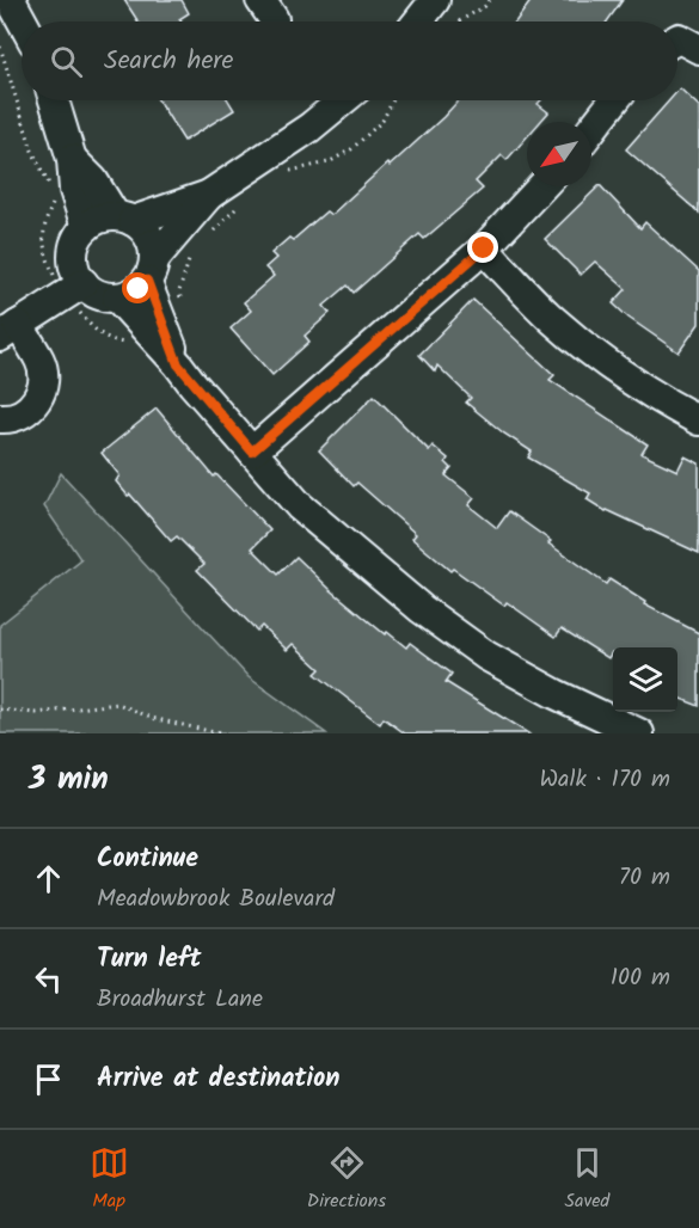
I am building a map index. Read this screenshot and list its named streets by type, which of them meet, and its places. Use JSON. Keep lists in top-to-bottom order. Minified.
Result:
{"north":"bottom left","page":{"search":"Search here","heading":["3 min","Walk · 170 m"],"list":[["Continue","Meadowbrook Boulevard","70 m"],["Turn left","Broadhurst Lane","100 m"],"Arrive at destination"],"nav":["Map","Directions","Saved"]}}
